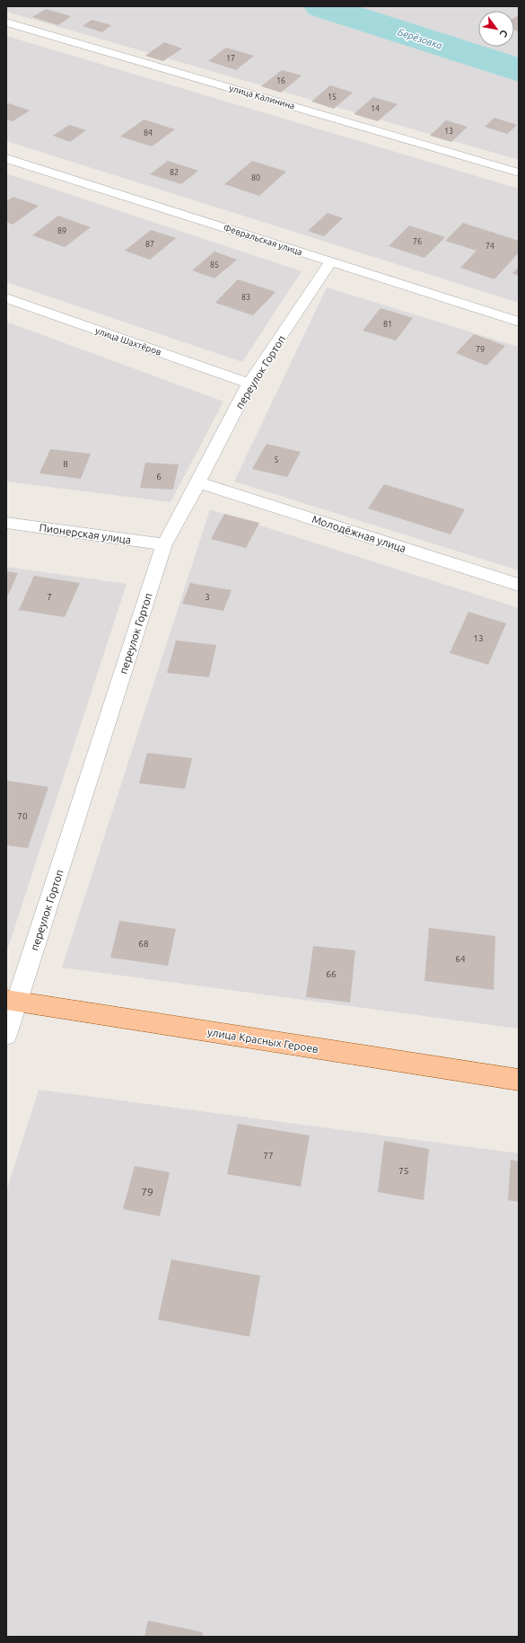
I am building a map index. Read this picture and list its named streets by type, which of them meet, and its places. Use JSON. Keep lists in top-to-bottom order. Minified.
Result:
{"streets":{"main road":["улица Красных Героев"],"street":["улица Калинина","Февральская улица","улица Шахтёров","переулок Гортоп","Пионерская улица","Молодёжная улица"]},"crossings":[["Февральская улица","переулок Гортоп"],["улица Шахтёров","переулок Гортоп"],["переулок Гортоп","Пионерская улица"],["переулок Гортоп","Молодёжная улица"],["переулок Гортоп","улица Красных Героев"]],"water":["Берёзовка"],"house_numbers":["17","16","15","14","13","84","82","80","89","76","87","74","85","83","81","79","5","8","6","7","3","13","70","68","64","66","77","75","79"],"north":"bottom right"}
